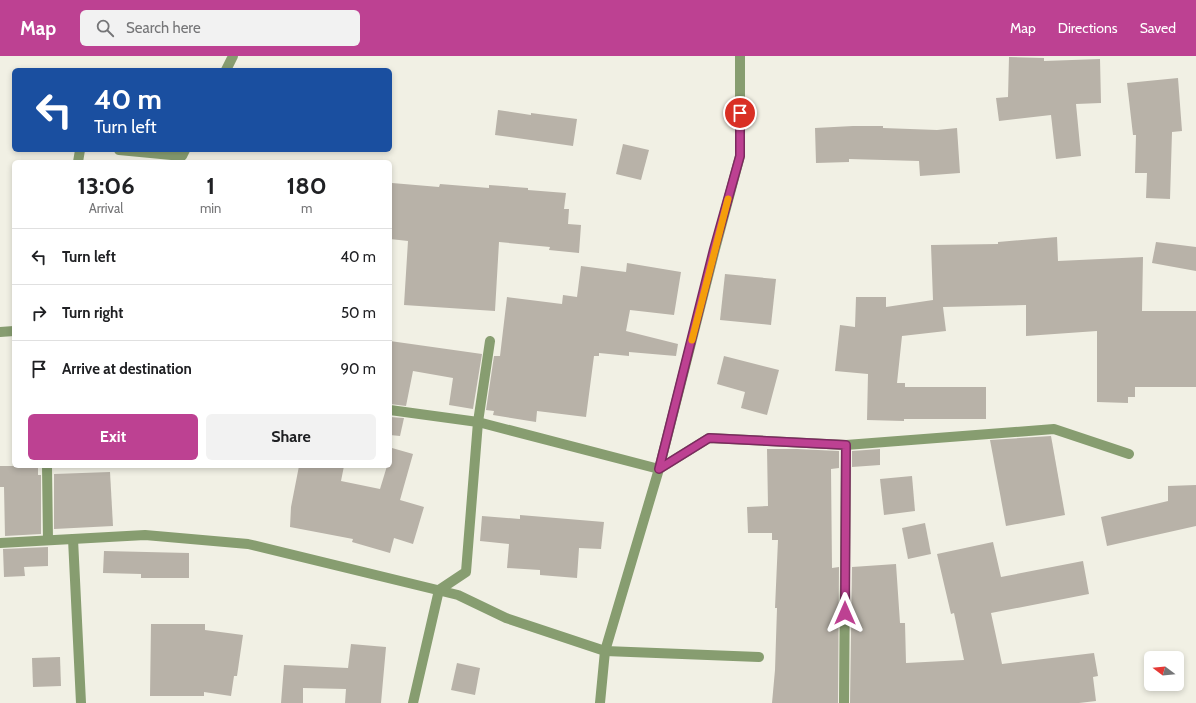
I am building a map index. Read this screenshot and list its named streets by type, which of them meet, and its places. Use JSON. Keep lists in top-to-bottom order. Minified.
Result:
{"north":"left","page":{"header":"Map","search":"Search here","nav":["Map","Directions","Saved"],"turn":["40 m","Turn left"],"eta":["13:06","Arrival","1","min","180","m"],"list":[{"name":"Turn left","value":"40 m"},{"name":"Turn right","value":"50 m"},{"name":"Arrive at destination","value":"90 m"}],"buttons":["Exit","Share"]}}
